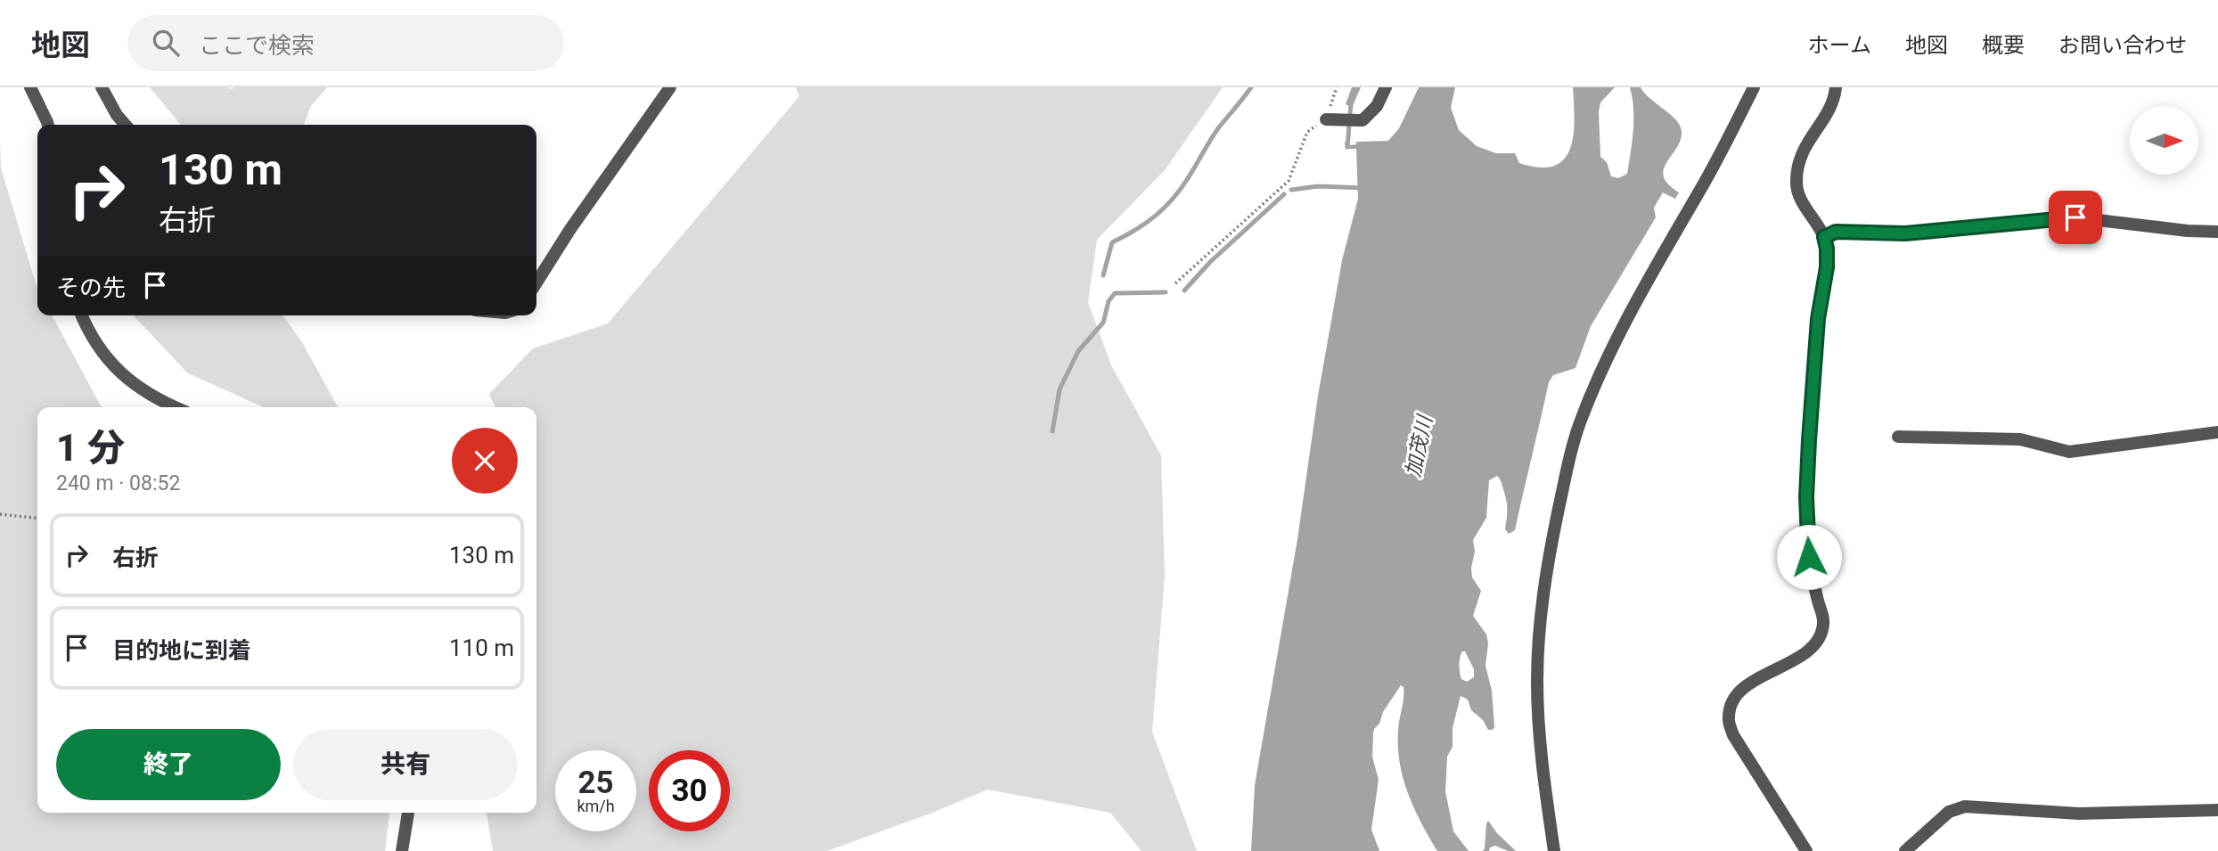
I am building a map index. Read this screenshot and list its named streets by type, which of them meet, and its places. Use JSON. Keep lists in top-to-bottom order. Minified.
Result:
{"water":["加茂川"],"north":"right","page":{"header":"地図","search":"ここで検索","nav":["ホーム","地図","概要","お問い合わせ"],"turn":["130 m","右折"],"then":"その先","heading":["1 分","240 m · 08:52"],"list":[{"name":"右折","value":"130 m"},{"name":"目的地に到着","value":"110 m"}],"buttons":["終了","共有"],"speed":"25 km/h","limit":"30"}}
